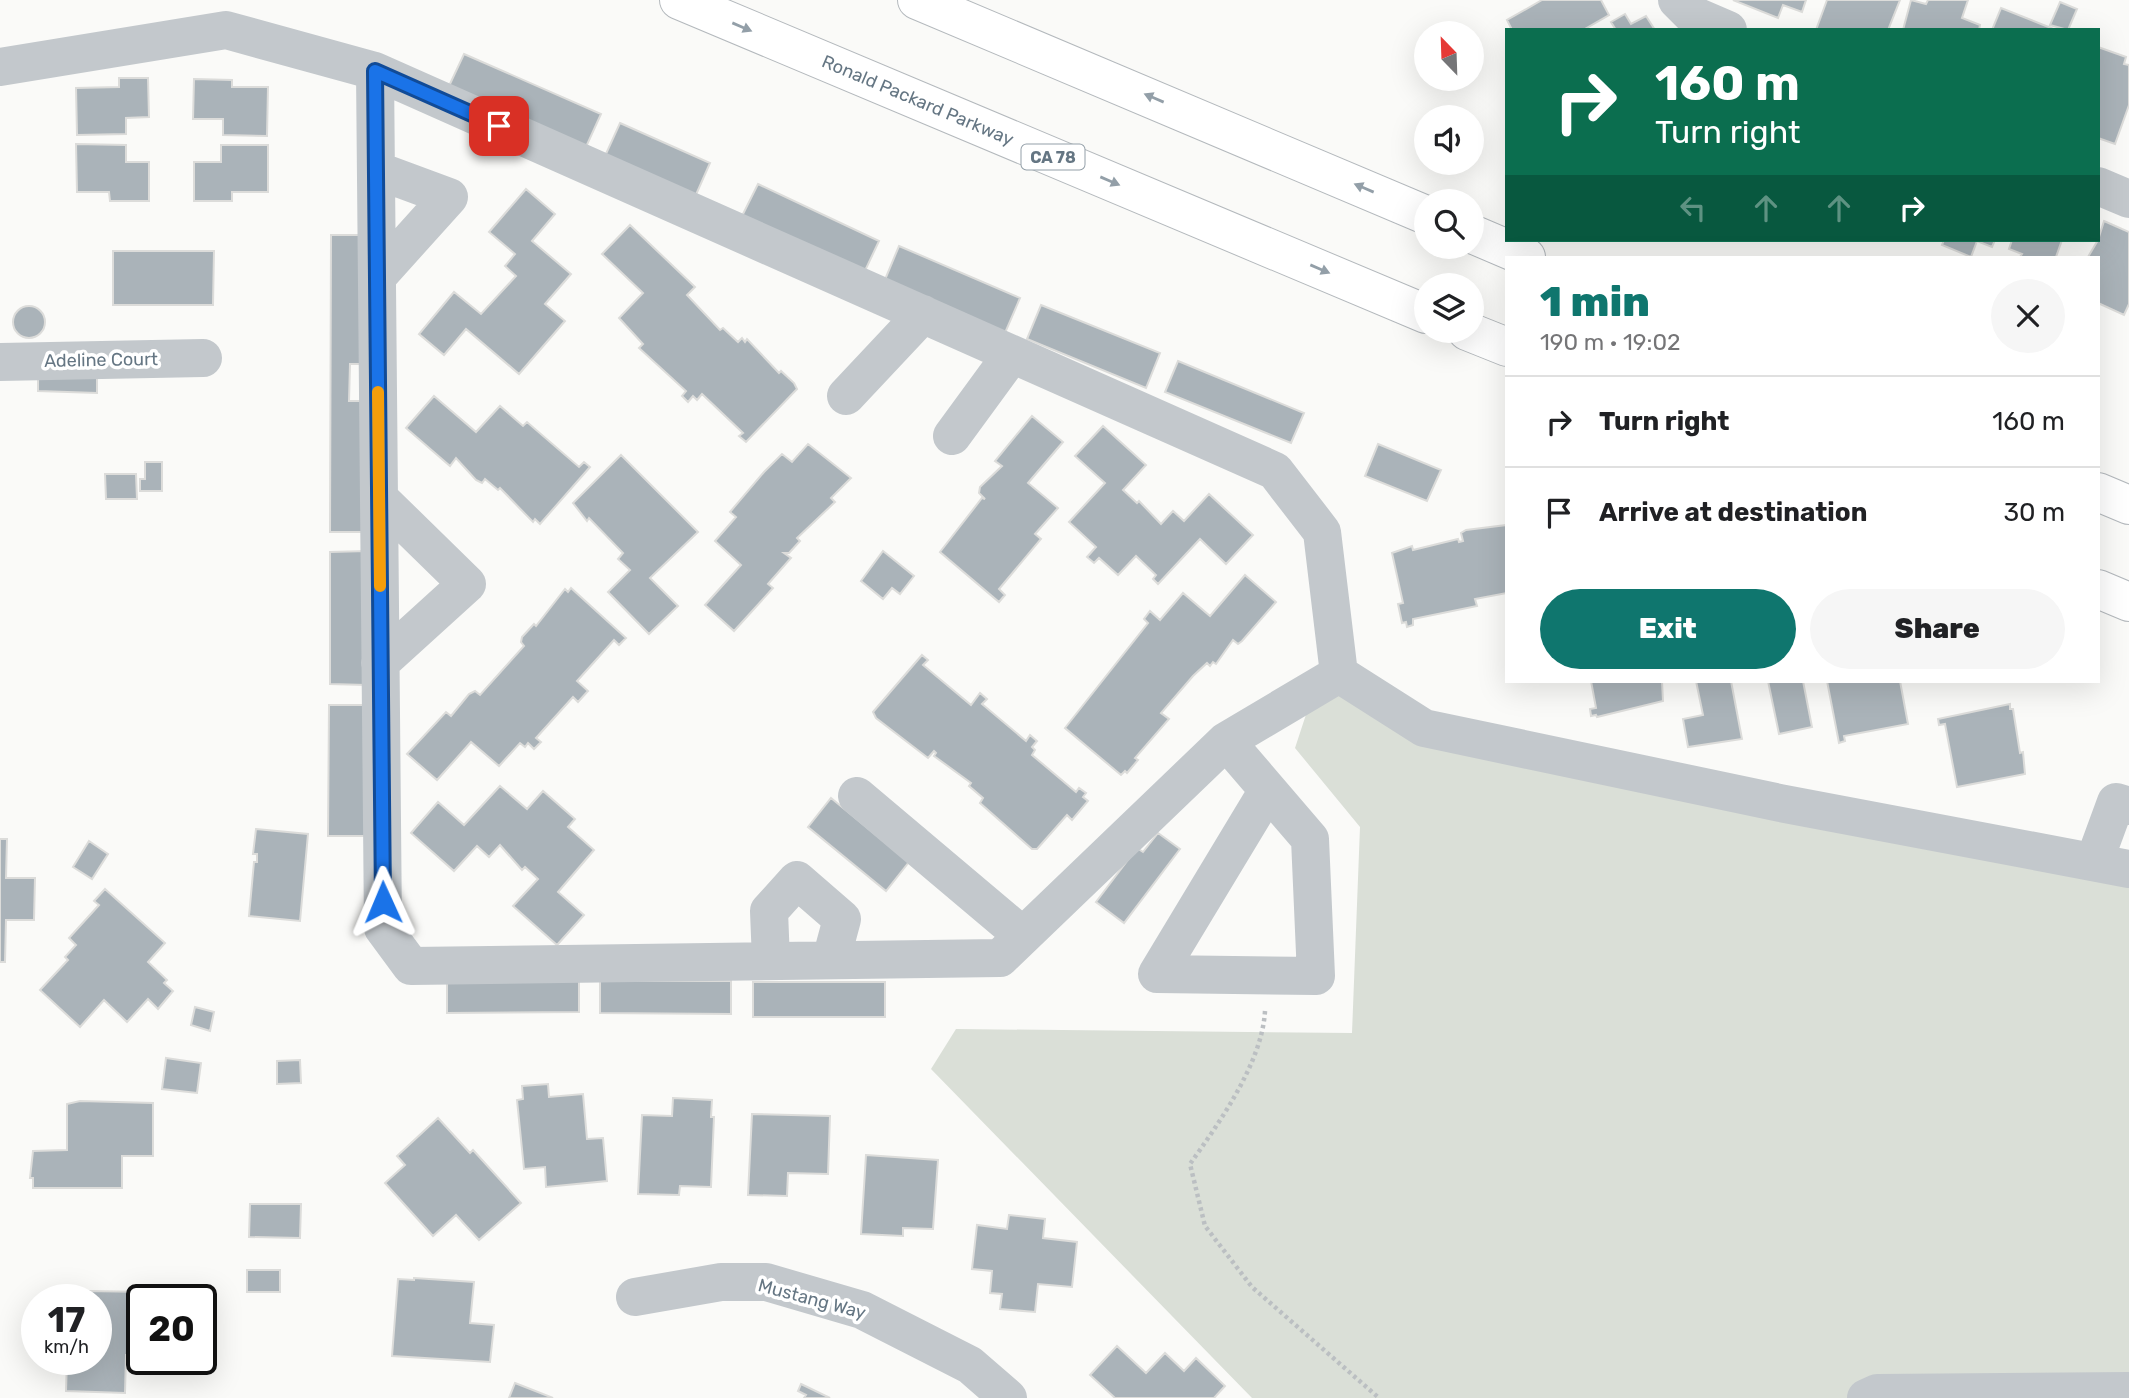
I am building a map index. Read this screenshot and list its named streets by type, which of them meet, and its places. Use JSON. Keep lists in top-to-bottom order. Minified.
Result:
{"streets":{"highway":["Ronald Packard Parkway","CA 78"],"street":["Adeline Court","Mustang Way"]},"north":"top left","page":{"turn":["160 m","Turn right"],"heading":["1 min","190 m · 19:02"],"list":[{"name":"Turn right","value":"160 m"},{"name":"Arrive at destination","value":"30 m"}],"buttons":["Exit","Share"],"speed":"17 km/h","limit":"20"}}
